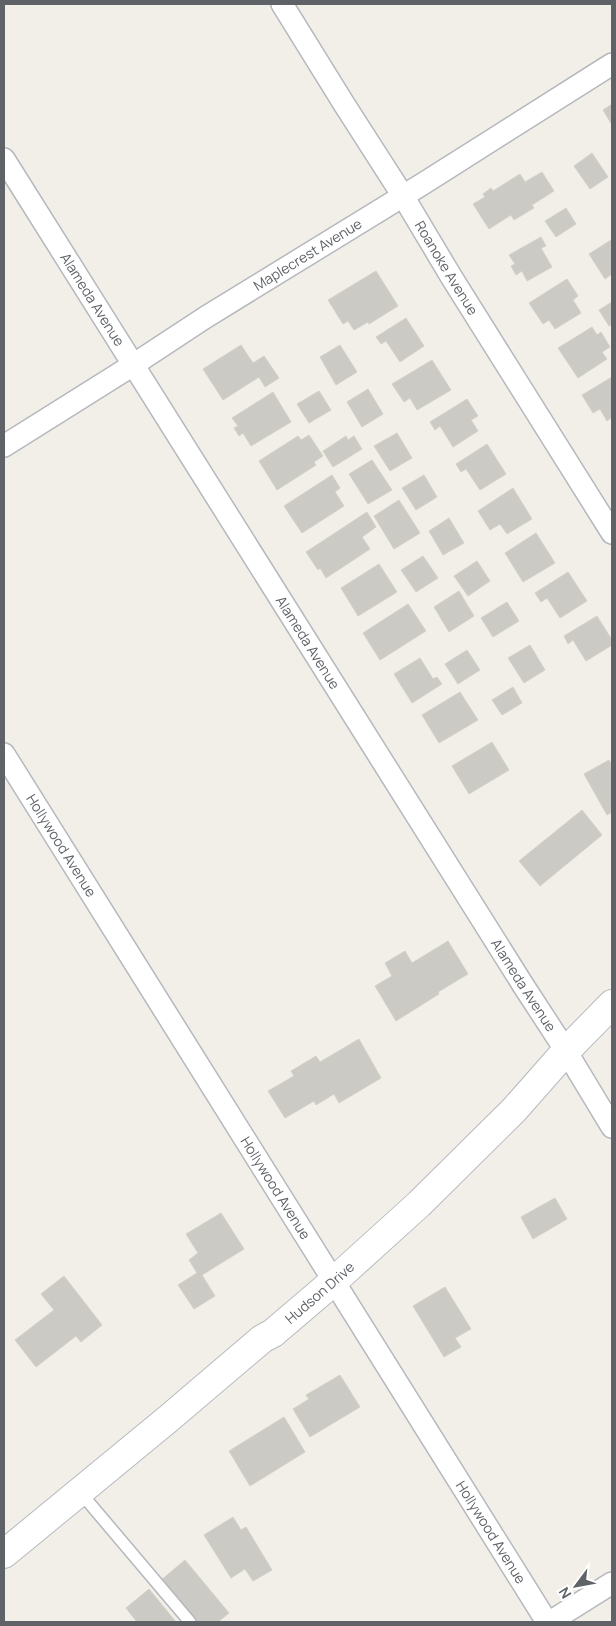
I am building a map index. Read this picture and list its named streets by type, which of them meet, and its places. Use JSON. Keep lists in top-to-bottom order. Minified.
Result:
{"streets":{"street":["Maplecrest Avenue","Roanoke Avenue","Alameda Avenue","Hollywood Avenue","Hudson Drive"]},"crossings":[["Maplecrest Avenue","Roanoke Avenue"],["Maplecrest Avenue","Alameda Avenue"],["Alameda Avenue","Hudson Drive"],["Hollywood Avenue","Hudson Drive"]],"north":"bottom left"}
